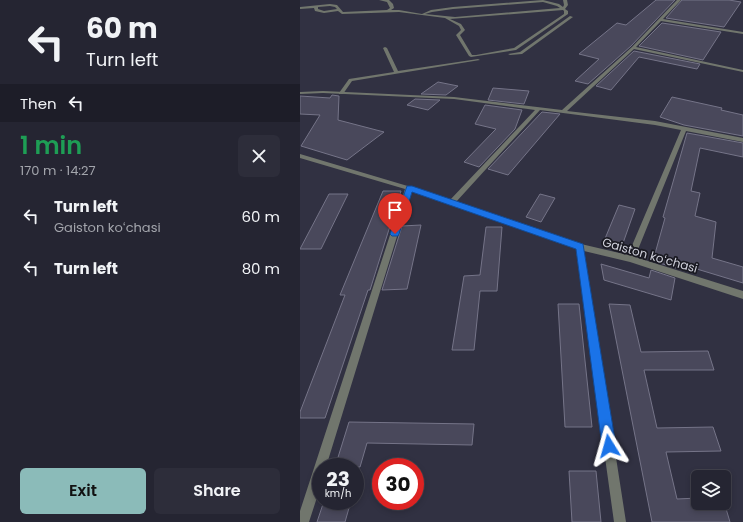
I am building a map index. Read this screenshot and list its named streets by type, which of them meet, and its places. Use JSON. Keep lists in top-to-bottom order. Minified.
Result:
{"streets":{"street":["Gaiston koʻchasi"]},"page":{"turn":["60 m","Turn left"],"then":"Then","heading":["1 min","170 m · 14:27"],"list":[{"name":"Turn left","note":"Gaiston koʻchasi","value":"60 m"},{"name":"Turn left","value":"80 m"}],"speed":"23 km/h","limit":"30","buttons":["Exit","Share"]}}
